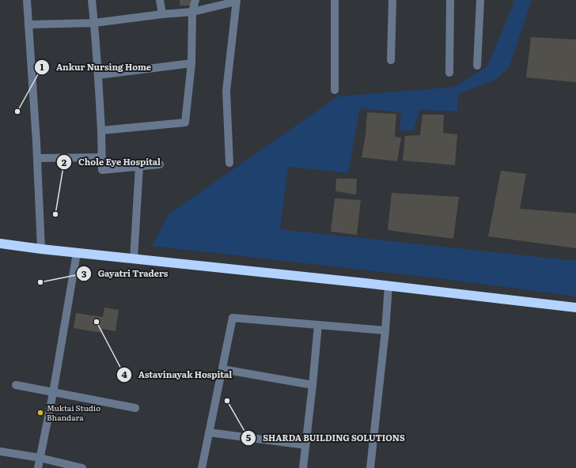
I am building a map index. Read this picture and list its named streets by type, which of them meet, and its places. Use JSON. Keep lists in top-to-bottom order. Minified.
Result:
{"places":["Ankur Nursing Home","Chole Eye Hospital","Gayatri Traders","Astavinayak Hospital","SHARDA BUILDING SOLUTIONS","Muktai Studio Bhandara"]}
